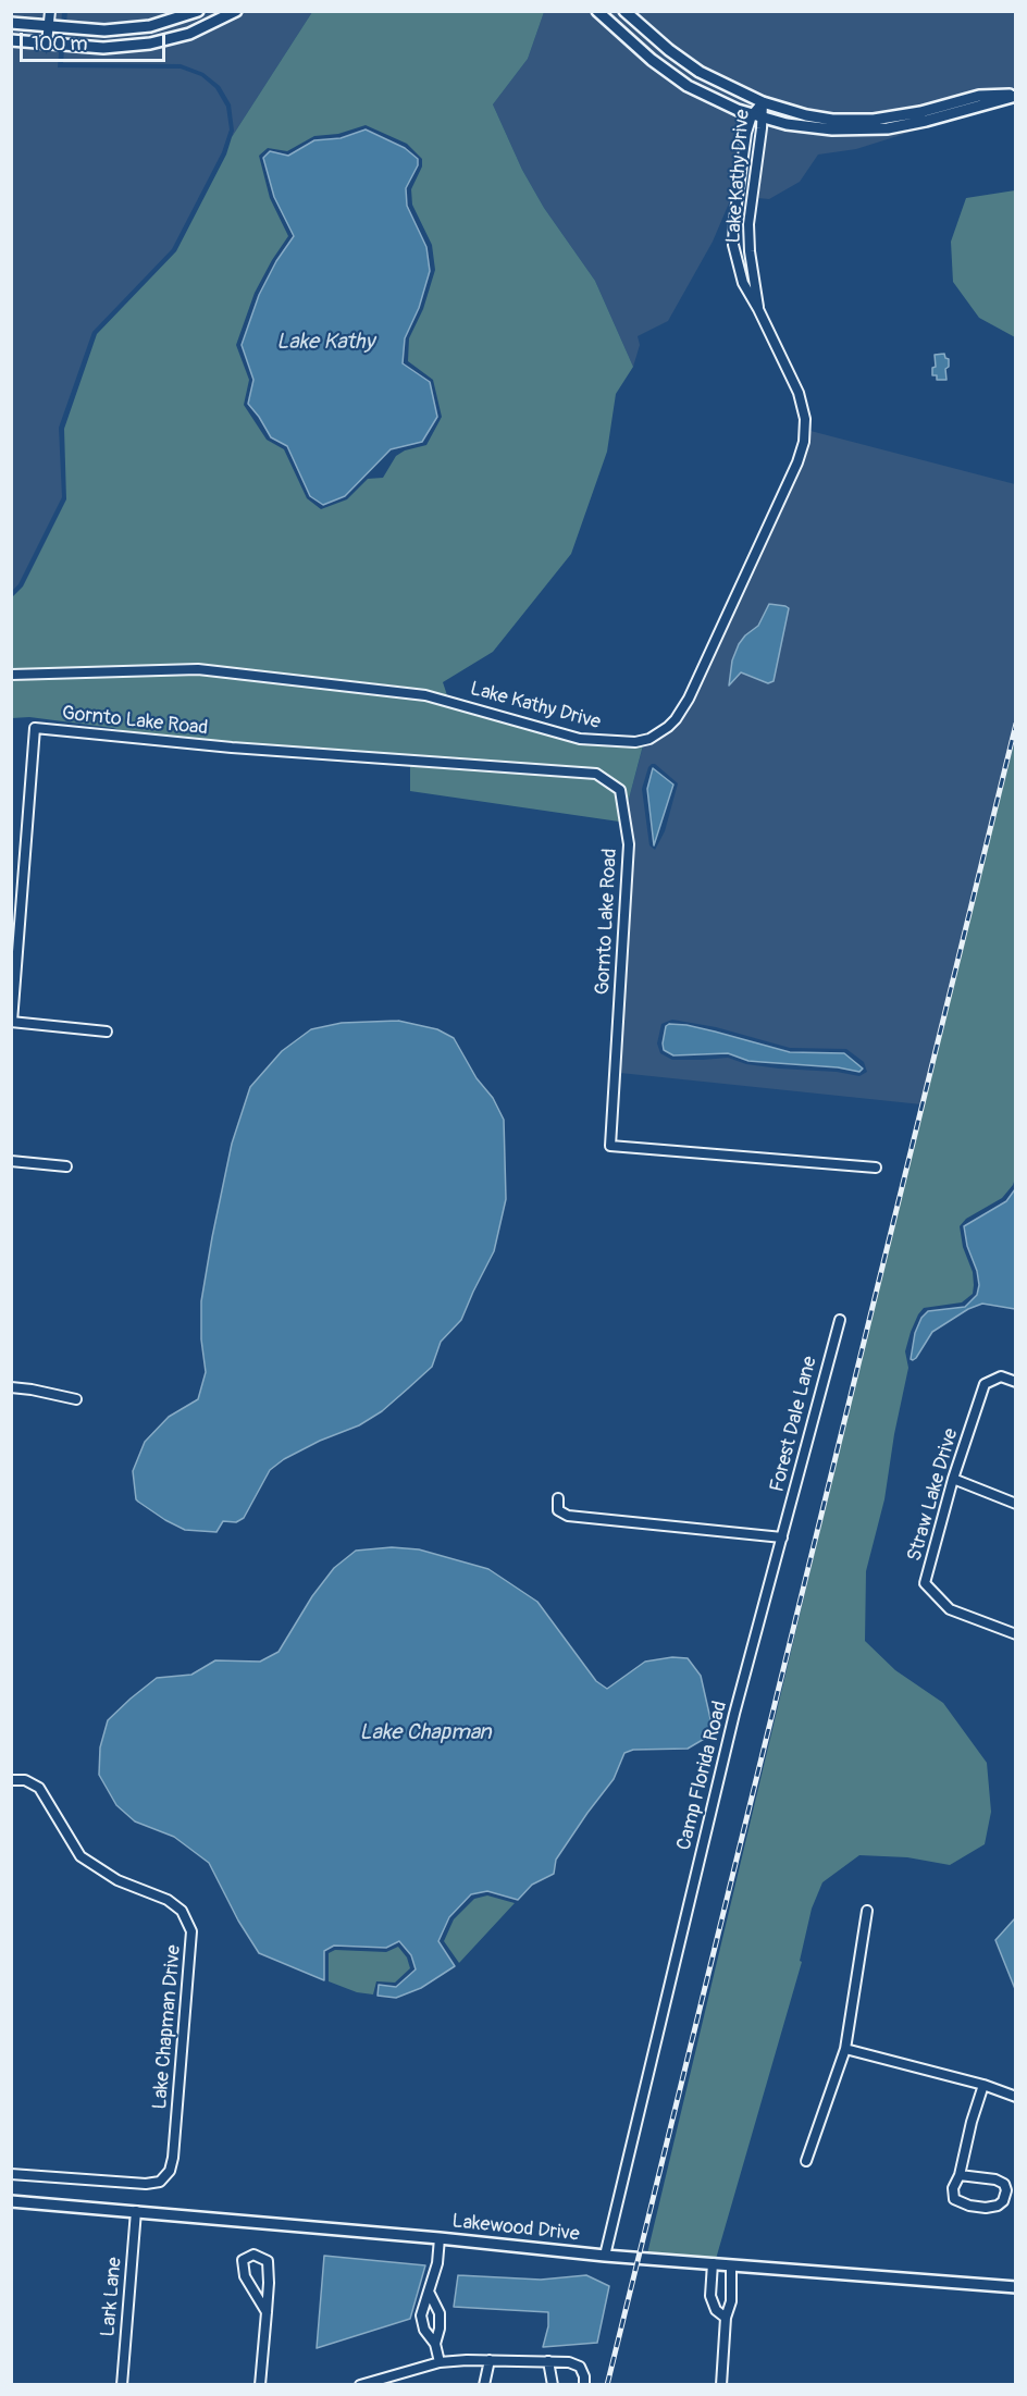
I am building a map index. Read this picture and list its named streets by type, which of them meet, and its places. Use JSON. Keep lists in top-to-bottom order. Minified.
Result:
{"streets":{"street":["Lake Kathy Drive","Gornto Lake Road","Forest Dale Lane","Straw Lake Drive","Camp Florida Road","Lake Chapman Drive","Lakewood Drive","Lark Lane"]},"crossings":[["Forest Dale Lane","Camp Florida Road"],["Camp Florida Road","Lakewood Drive"],["Lakewood Drive","Lark Lane"]],"water":["Lake Kathy","Lake Chapman"],"scale_bar":"100 m"}
